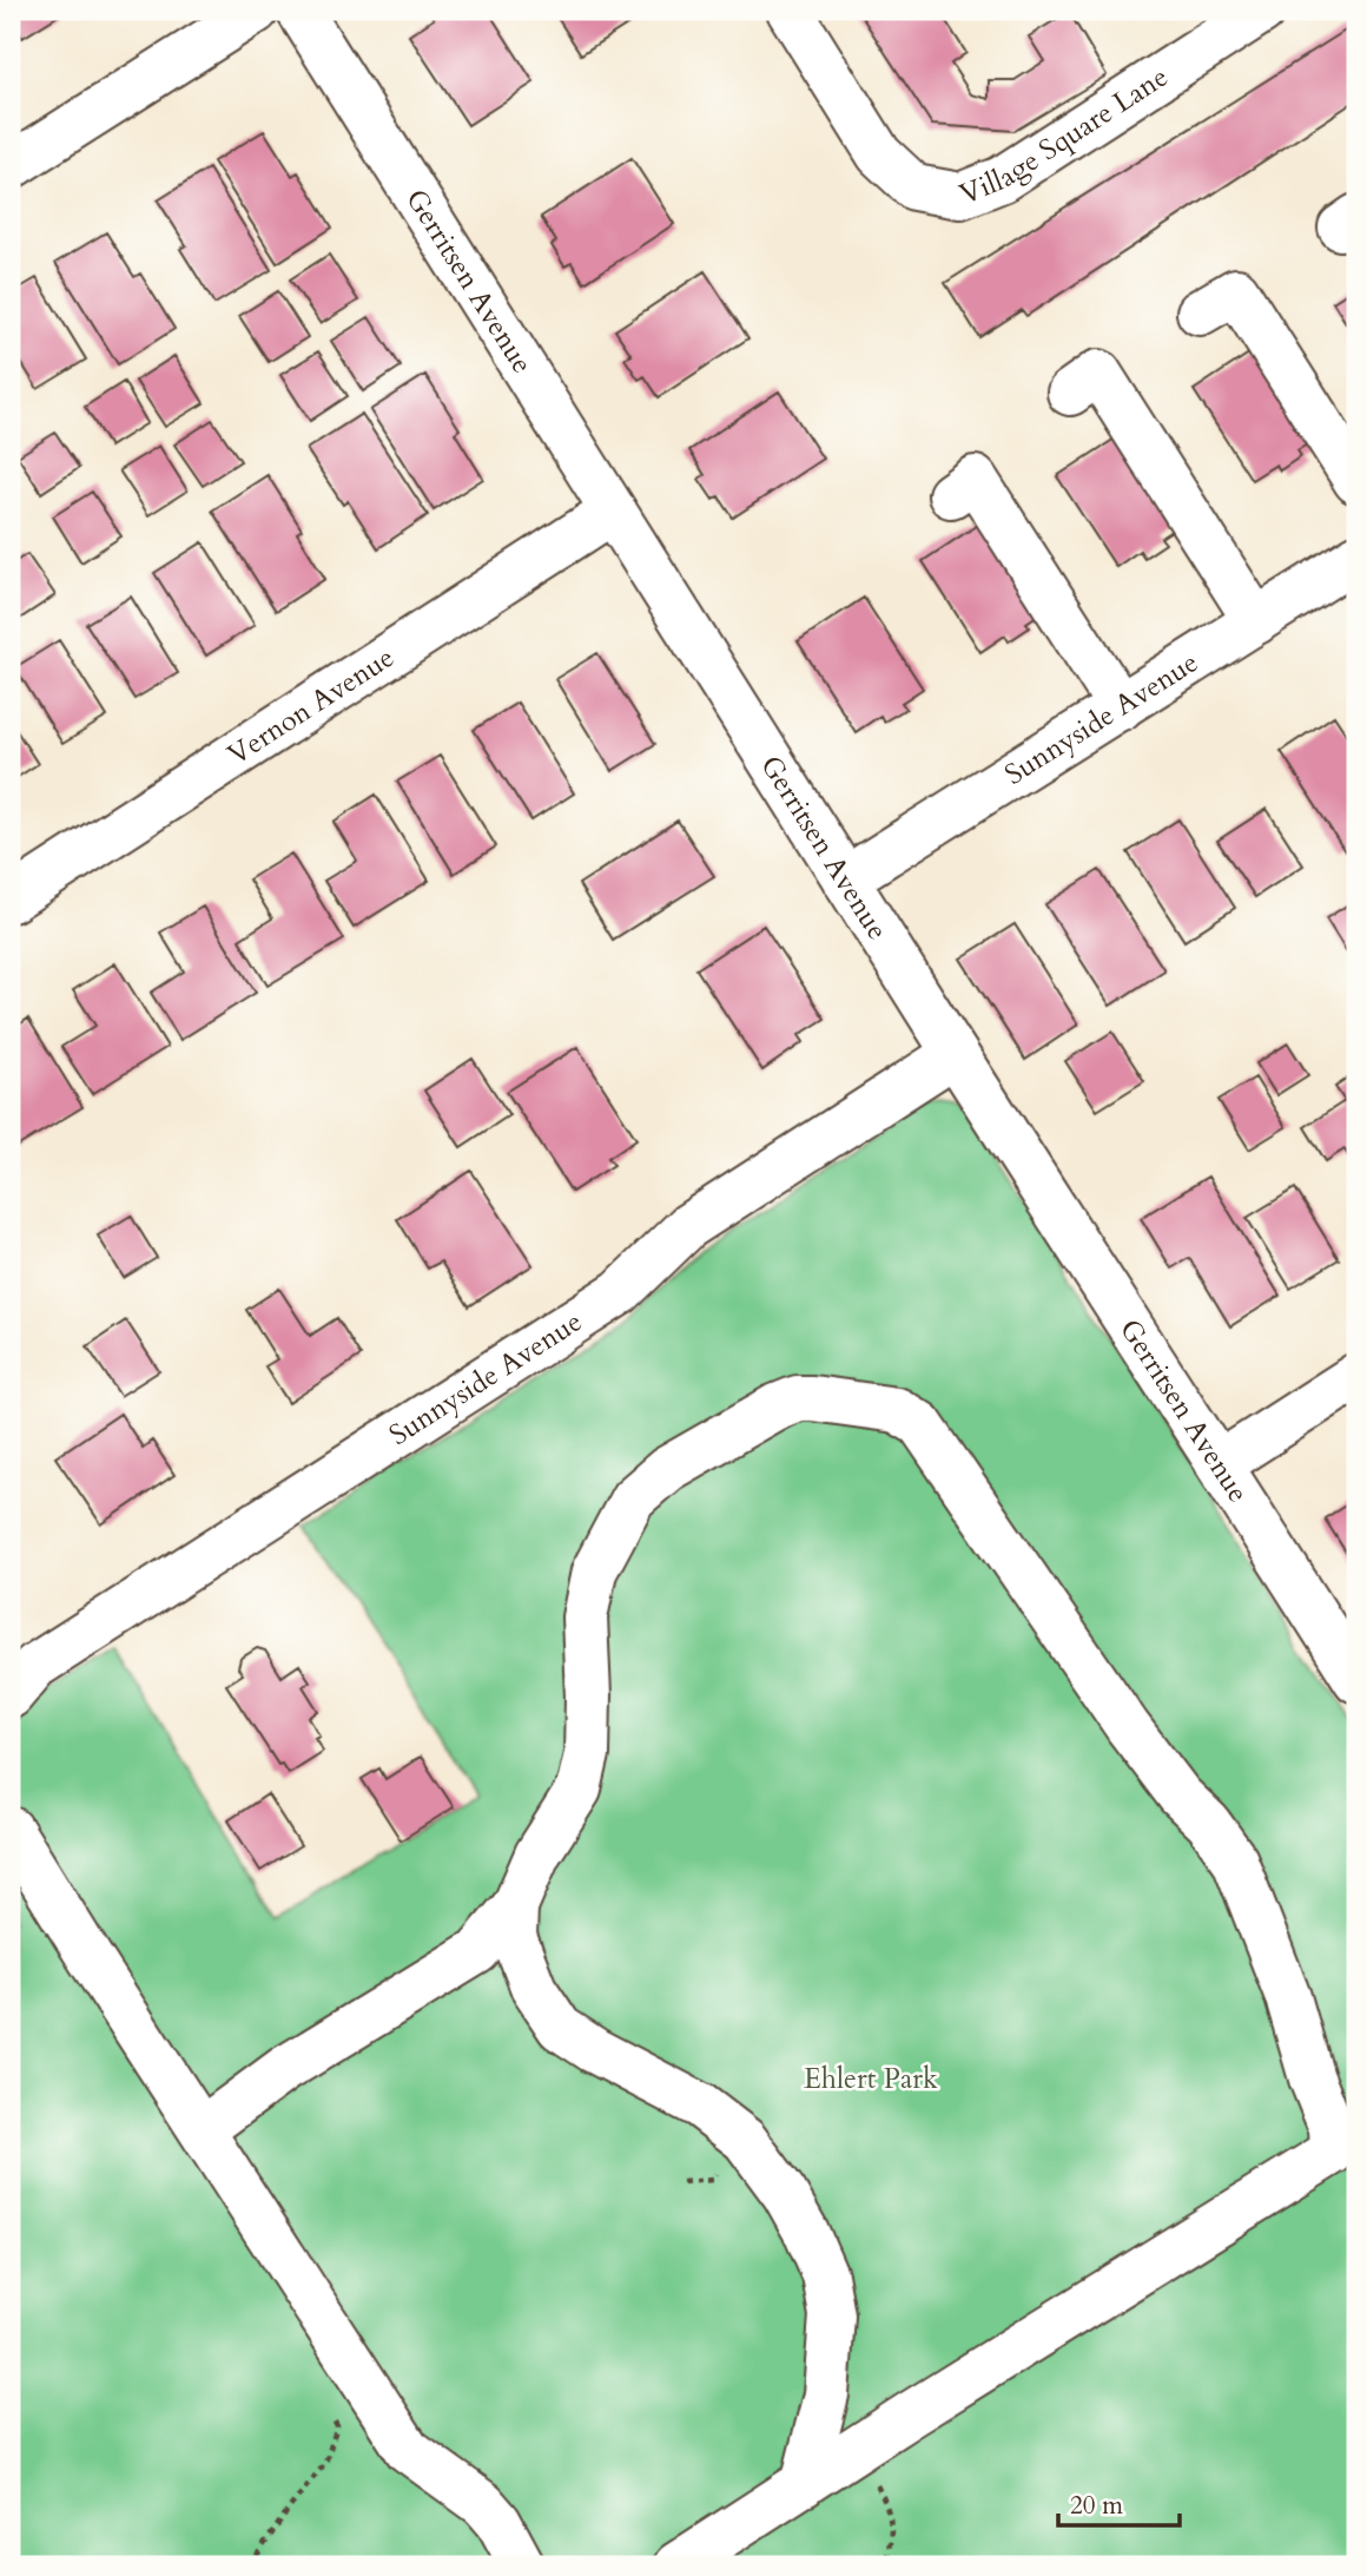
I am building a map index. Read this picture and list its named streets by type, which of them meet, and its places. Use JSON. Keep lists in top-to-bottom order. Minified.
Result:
{"streets":{"street":["Village Square Lane","Gerritsen Avenue","Vernon Avenue","Sunnyside Avenue"]},"crossings":[["Gerritsen Avenue","Vernon Avenue"],["Gerritsen Avenue","Sunnyside Avenue"]],"parks":["Ehlert Park"],"scale_bar":"20 m"}
